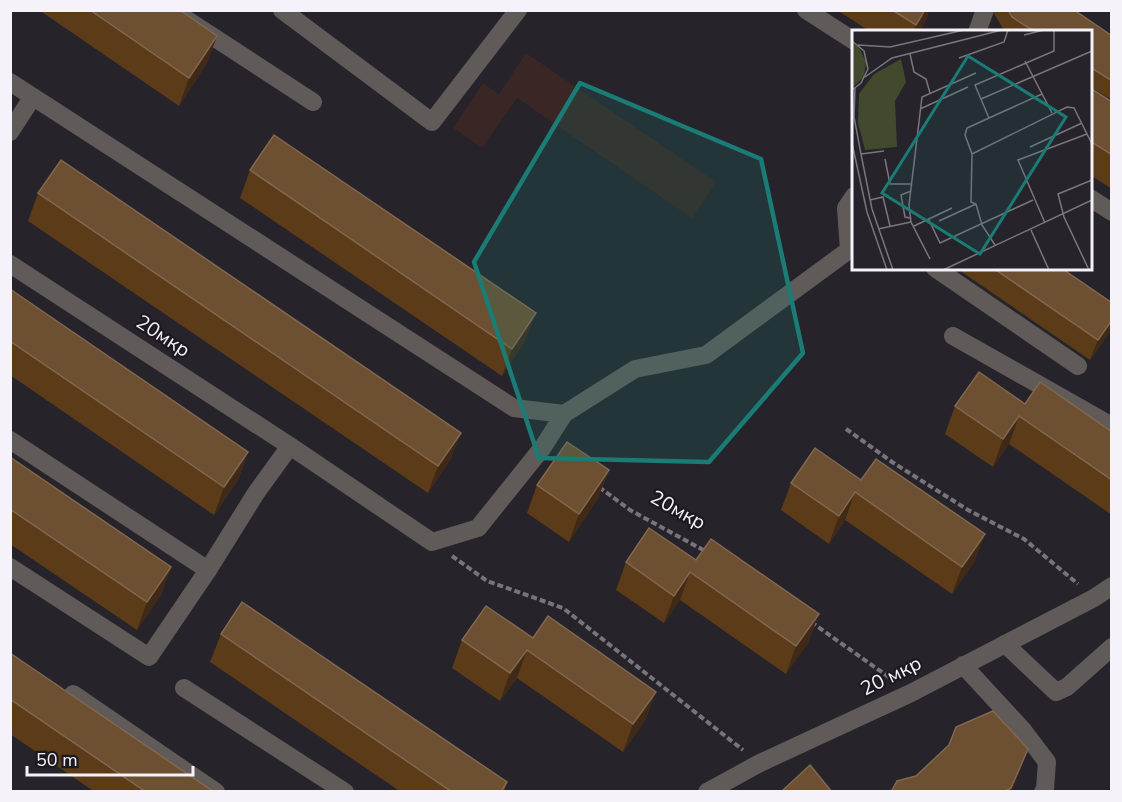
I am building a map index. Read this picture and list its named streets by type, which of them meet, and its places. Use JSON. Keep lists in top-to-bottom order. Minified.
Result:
{"streets":{"street":["20мкр","20 мкр"]},"scale_bar":"50 m"}
